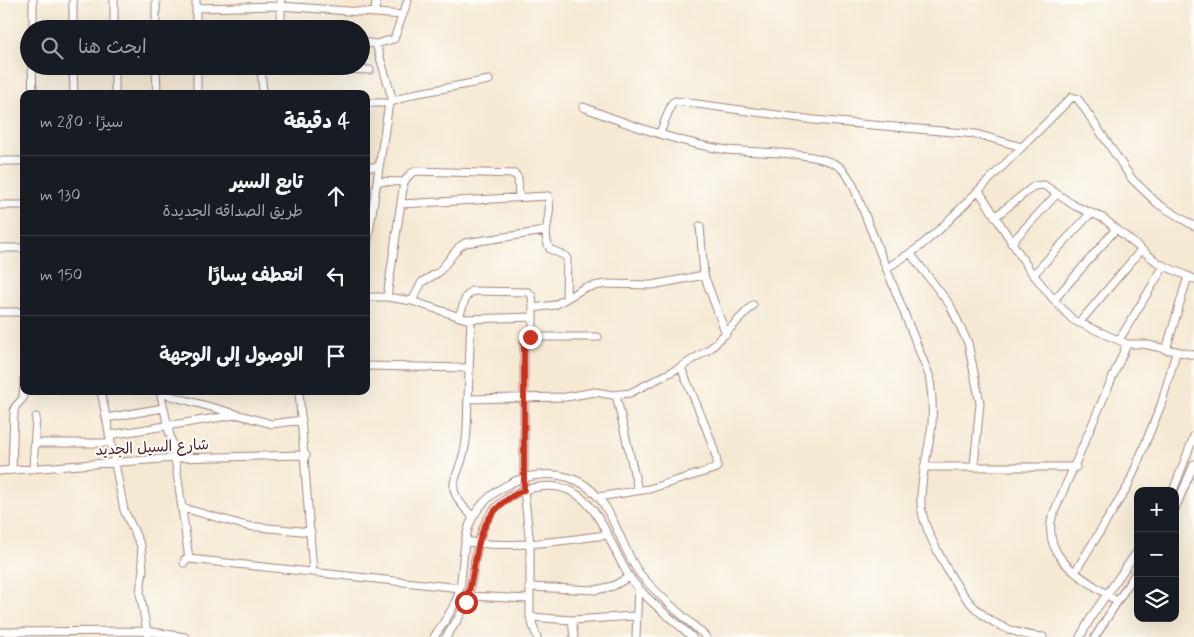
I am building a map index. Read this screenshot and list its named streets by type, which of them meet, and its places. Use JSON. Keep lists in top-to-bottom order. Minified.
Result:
{"streets":{"street":["شارع السيل الجديد"]},"page":{"search":"ابحث هنا","heading":["4 دقيقة","سيرًا · 280 m"],"list":[["تابع السير","طريق الصداقه الجديدة","130 m"],["انعطف يسارًا","150 m"],"الوصول إلى الوجهة"],"map_buttons":["+","−"]}}
